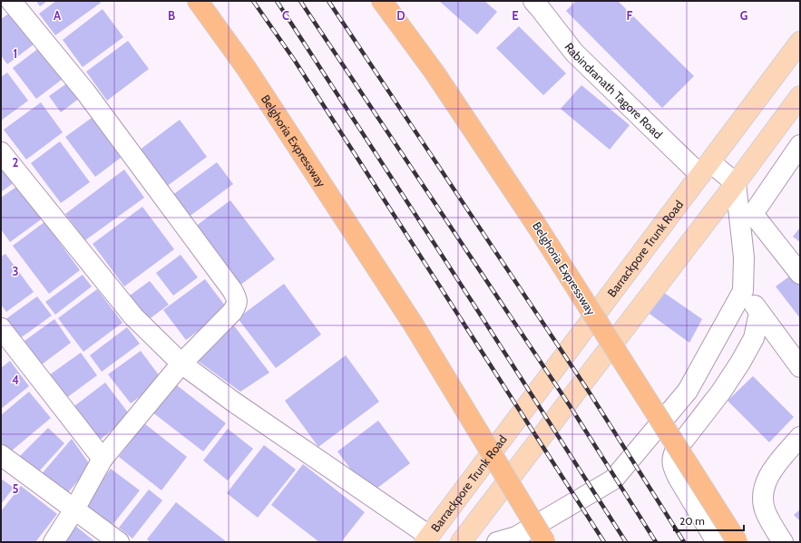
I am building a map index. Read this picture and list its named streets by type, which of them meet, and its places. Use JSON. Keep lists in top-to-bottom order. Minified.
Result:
{"streets":{"highway":["Belghoria Expressway"],"main road":["Barrackpore Trunk Road"],"street":["Rabindranath Tagore Road"]},"crossings":[["Rabindranath Tagore Road","Barrackpore Trunk Road"]],"scale_bar":"20 m","grid":{"columns":["A","B","C","D","E","F","G"],"rows":["1","2","3","4","5"]}}
